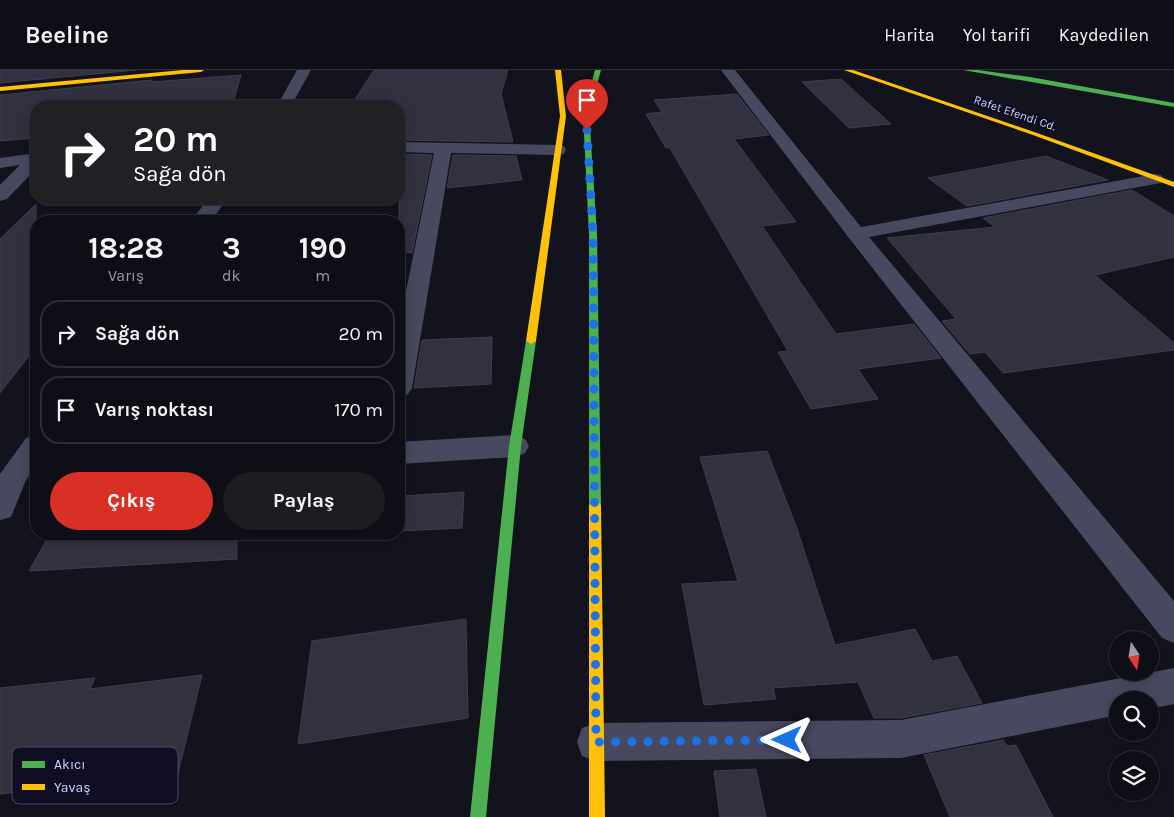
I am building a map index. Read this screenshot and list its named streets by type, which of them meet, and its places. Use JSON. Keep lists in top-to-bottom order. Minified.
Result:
{"streets":{"main road":["Rafet Efendi Cd."]},"legend":["Akıcı","Yavaş"],"north":"bottom","page":{"header":"Beeline","nav":["Harita","Yol tarifi","Kaydedilen"],"turn":["20 m","Sağa dön"],"eta":["18:28","Varış","3","dk","190","m"],"list":[{"name":"Sağa dön","value":"20 m"},{"name":"Varış noktası","value":"170 m"}],"buttons":["Çıkış","Paylaş"]}}
